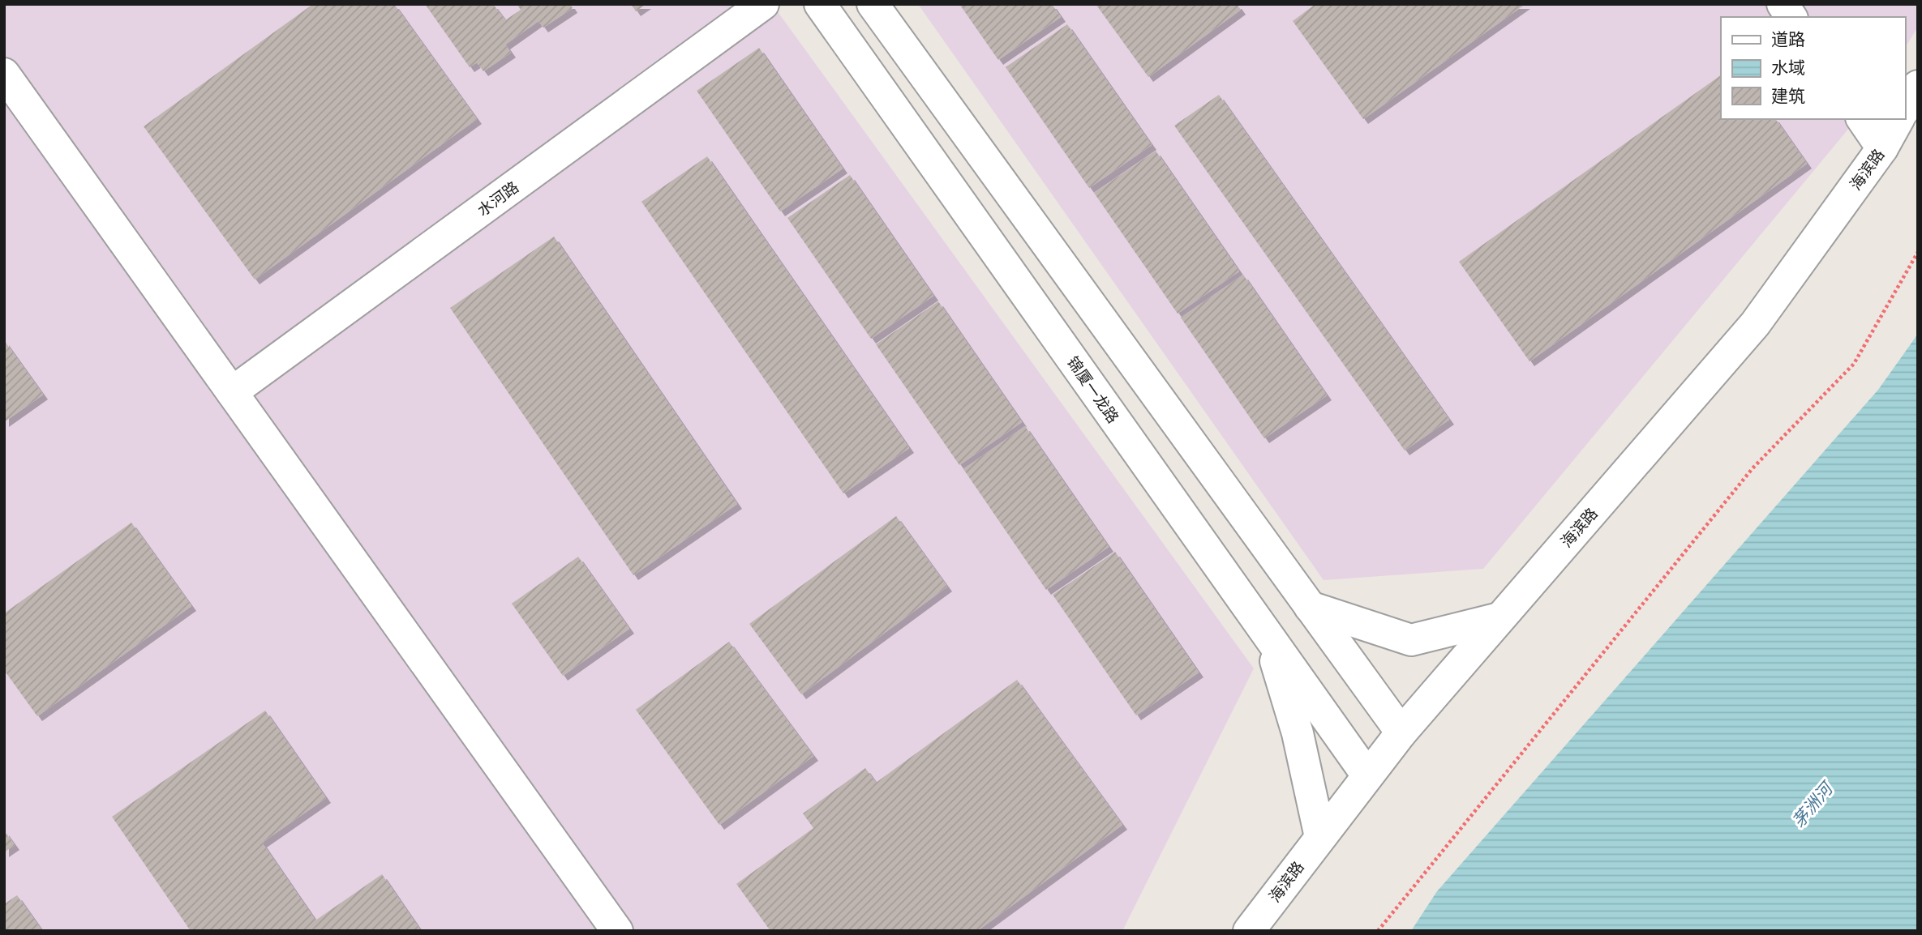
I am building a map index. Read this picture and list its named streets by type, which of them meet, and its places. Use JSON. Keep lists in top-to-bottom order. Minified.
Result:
{"streets":{"street":["海滨路","水河路","锦厦一龙路"]},"crossings":[["海滨路","锦厦一龙路"]],"water":["茅洲河"],"legend":["道路","水域","建筑"]}
